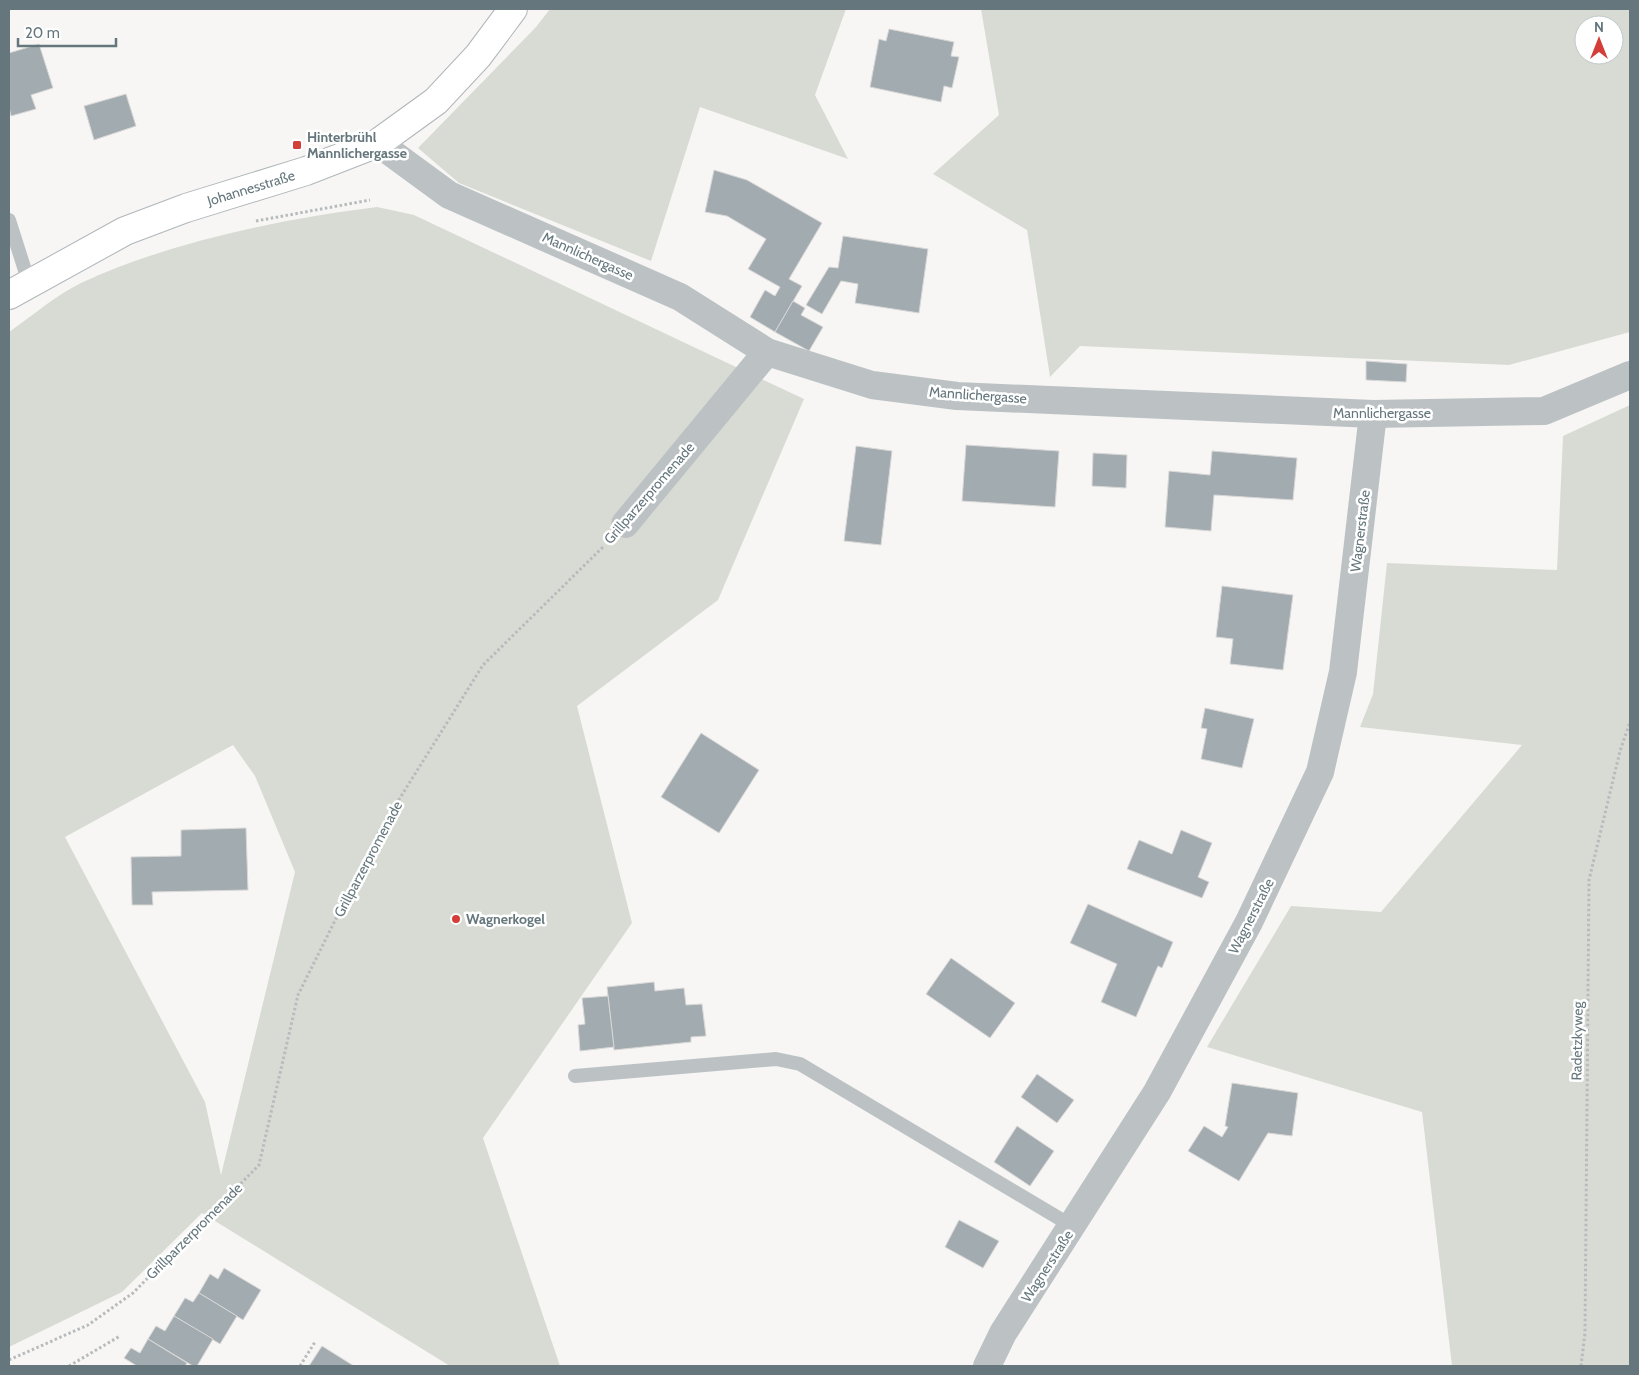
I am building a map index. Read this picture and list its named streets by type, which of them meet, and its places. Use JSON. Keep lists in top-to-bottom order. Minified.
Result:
{"streets":{"main road":["Johannesstraße"],"street":["Mannlichergasse","Grillparzerpromenade","Wagnerstraße"],"path":["Radetzkyweg"]},"crossings":[["Johannesstraße","Mannlichergasse"],["Mannlichergasse","Grillparzerpromenade"],["Mannlichergasse","Wagnerstraße"]],"places":{"transit":["Hinterbrühl Mannlichergasse"],"other":["Wagnerkogel"]},"scale_bar":"20 m","north":"top"}
